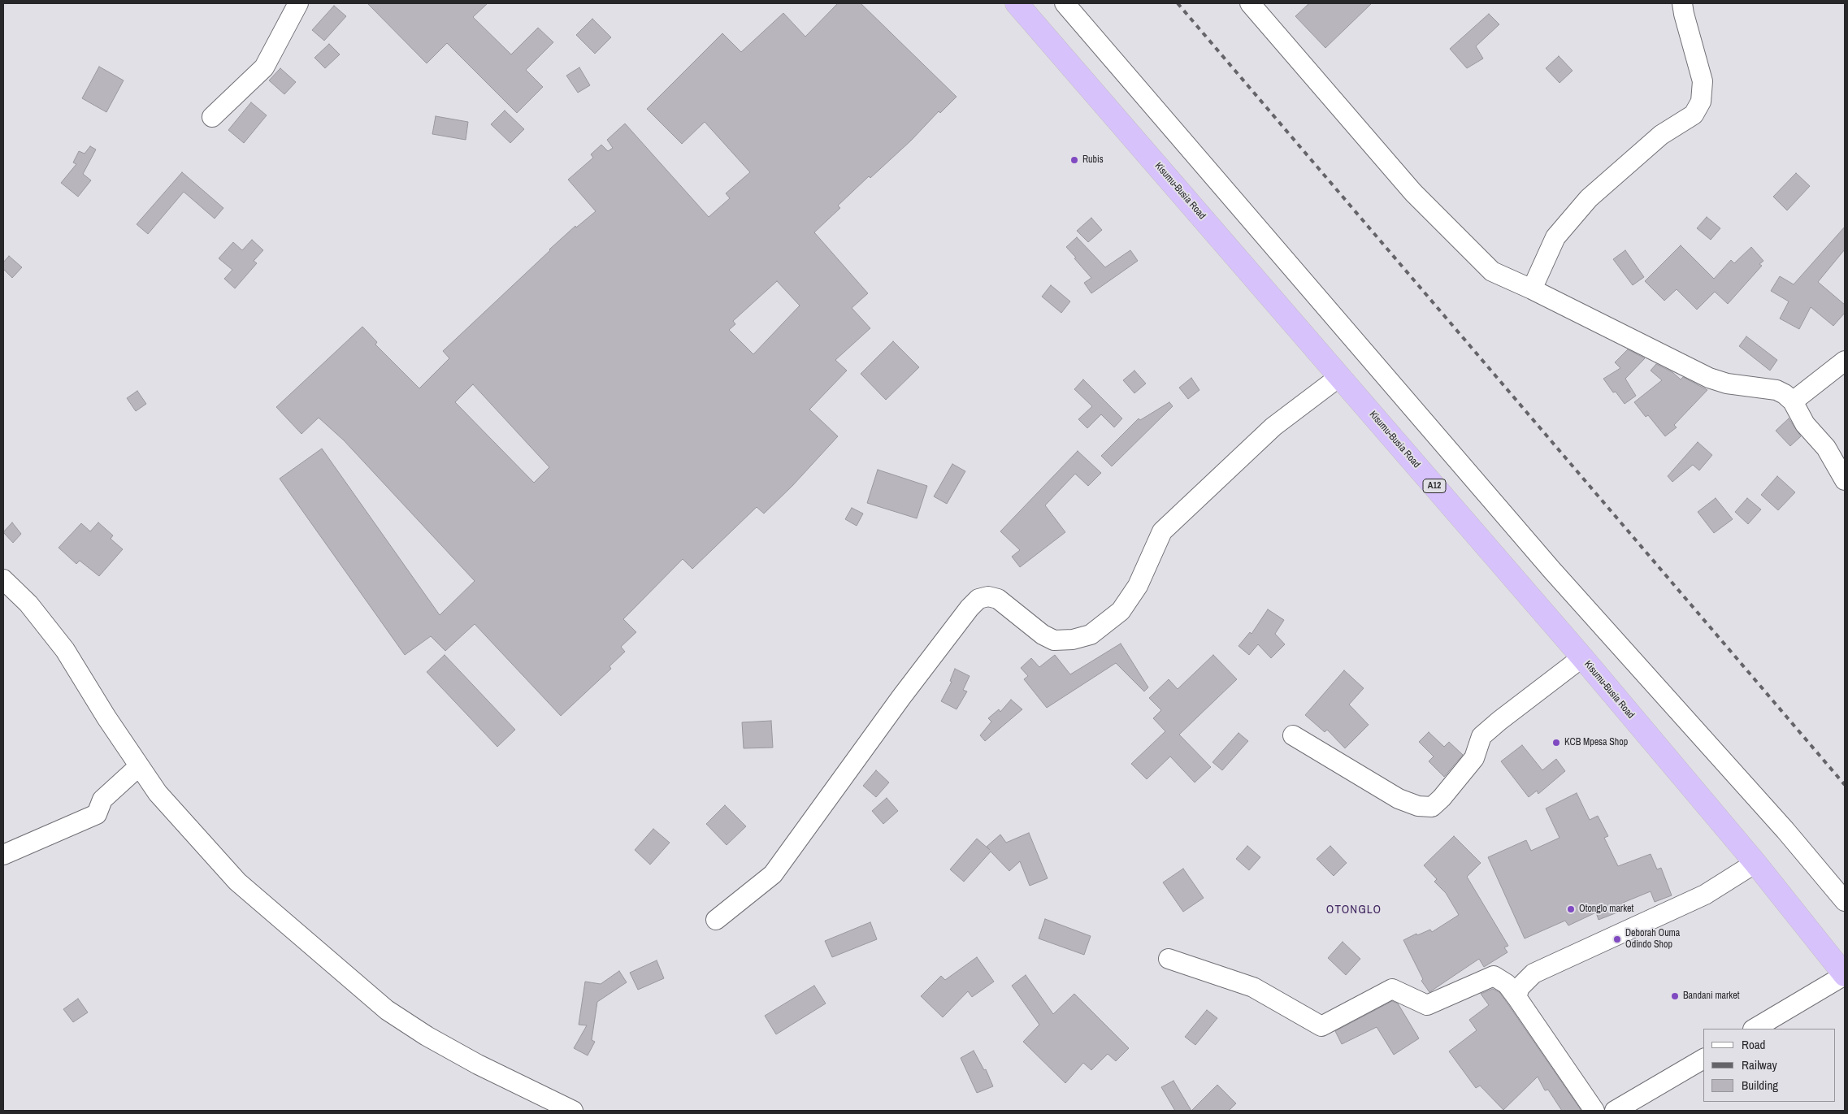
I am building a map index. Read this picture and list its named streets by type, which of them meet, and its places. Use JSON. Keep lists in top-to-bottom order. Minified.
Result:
{"streets":{"highway":["Kisumu-Busia Road","A12"]},"districts":["OTONGLO"],"places":["Rubis","KCB Mpesa Shop","Otonglo market","Deborah Ouma Odindo Shop","Bandani market"],"legend":["Road","Railway","Building"]}
